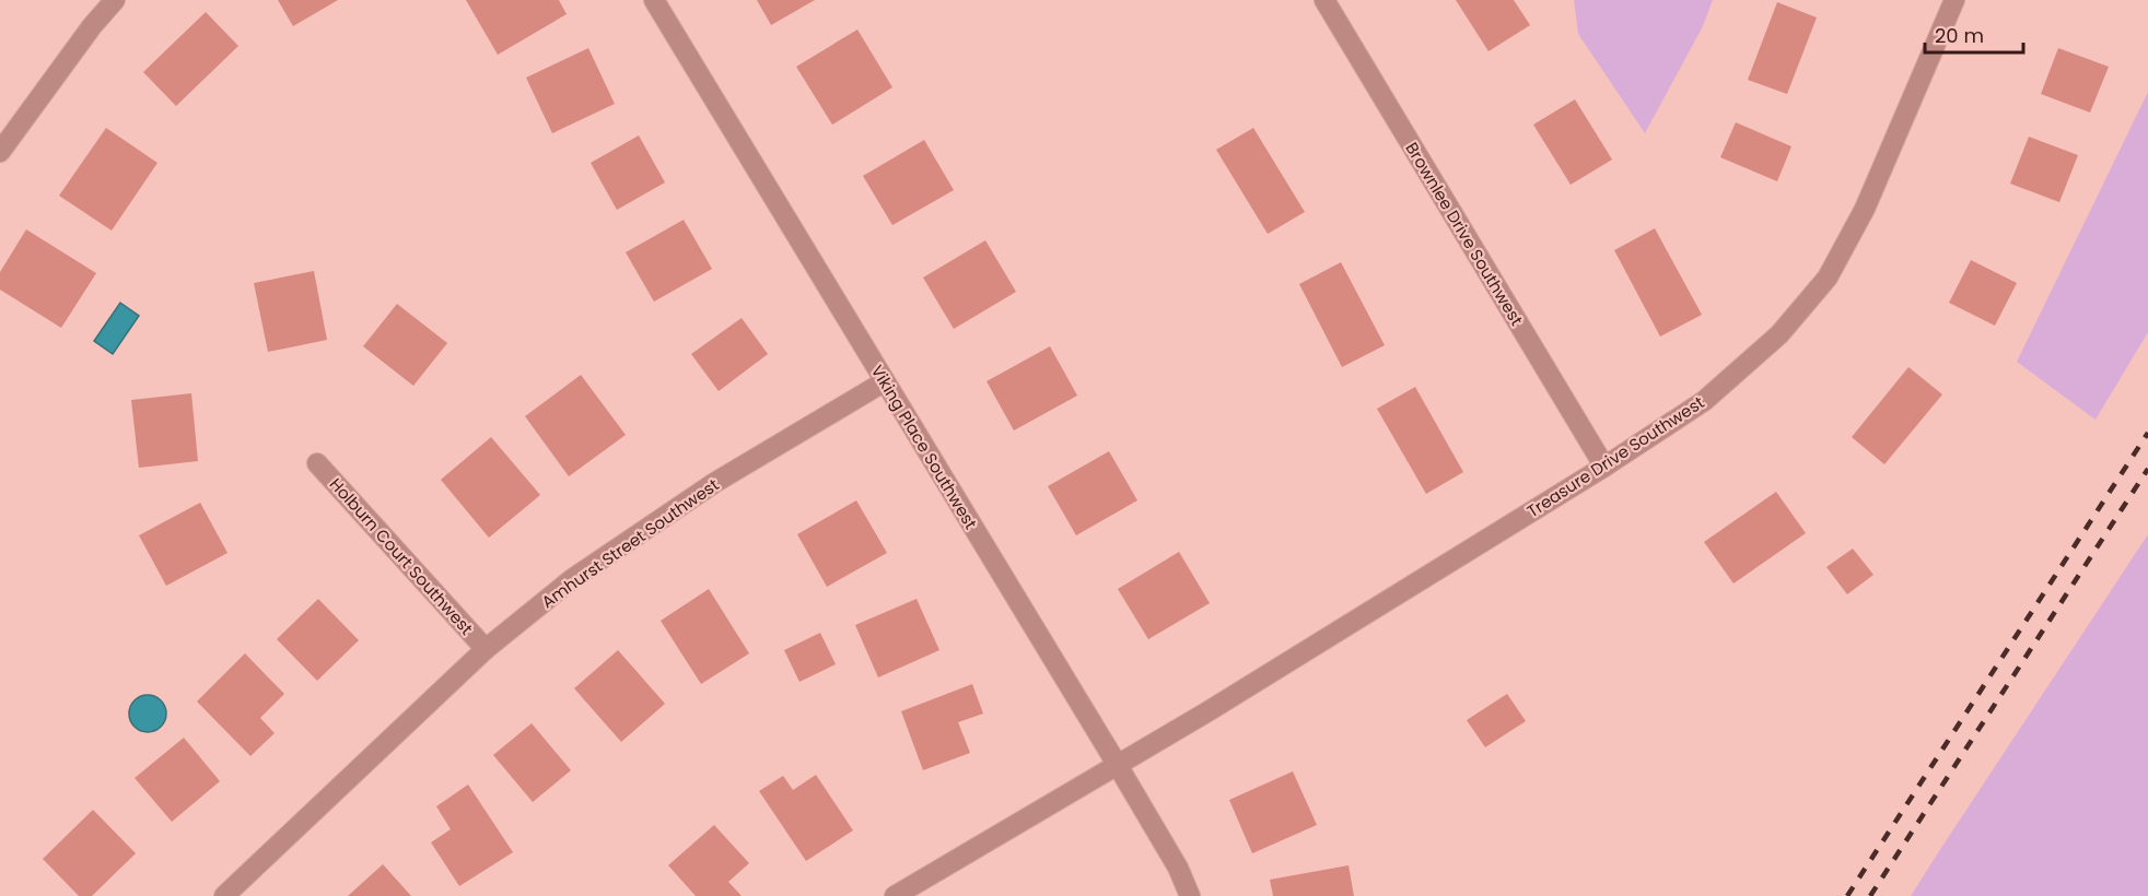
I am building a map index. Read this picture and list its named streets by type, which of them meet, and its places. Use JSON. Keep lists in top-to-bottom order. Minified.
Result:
{"streets":{"street":["Brownlee Drive Southwest","Viking Place Southwest","Treasure Drive Southwest","Amhurst Street Southwest","Holburn Court Southwest"]},"crossings":[["Brownlee Drive Southwest","Treasure Drive Southwest"],["Viking Place Southwest","Treasure Drive Southwest"],["Viking Place Southwest","Amhurst Street Southwest"],["Amhurst Street Southwest","Holburn Court Southwest"]],"scale_bar":"20 m"}
